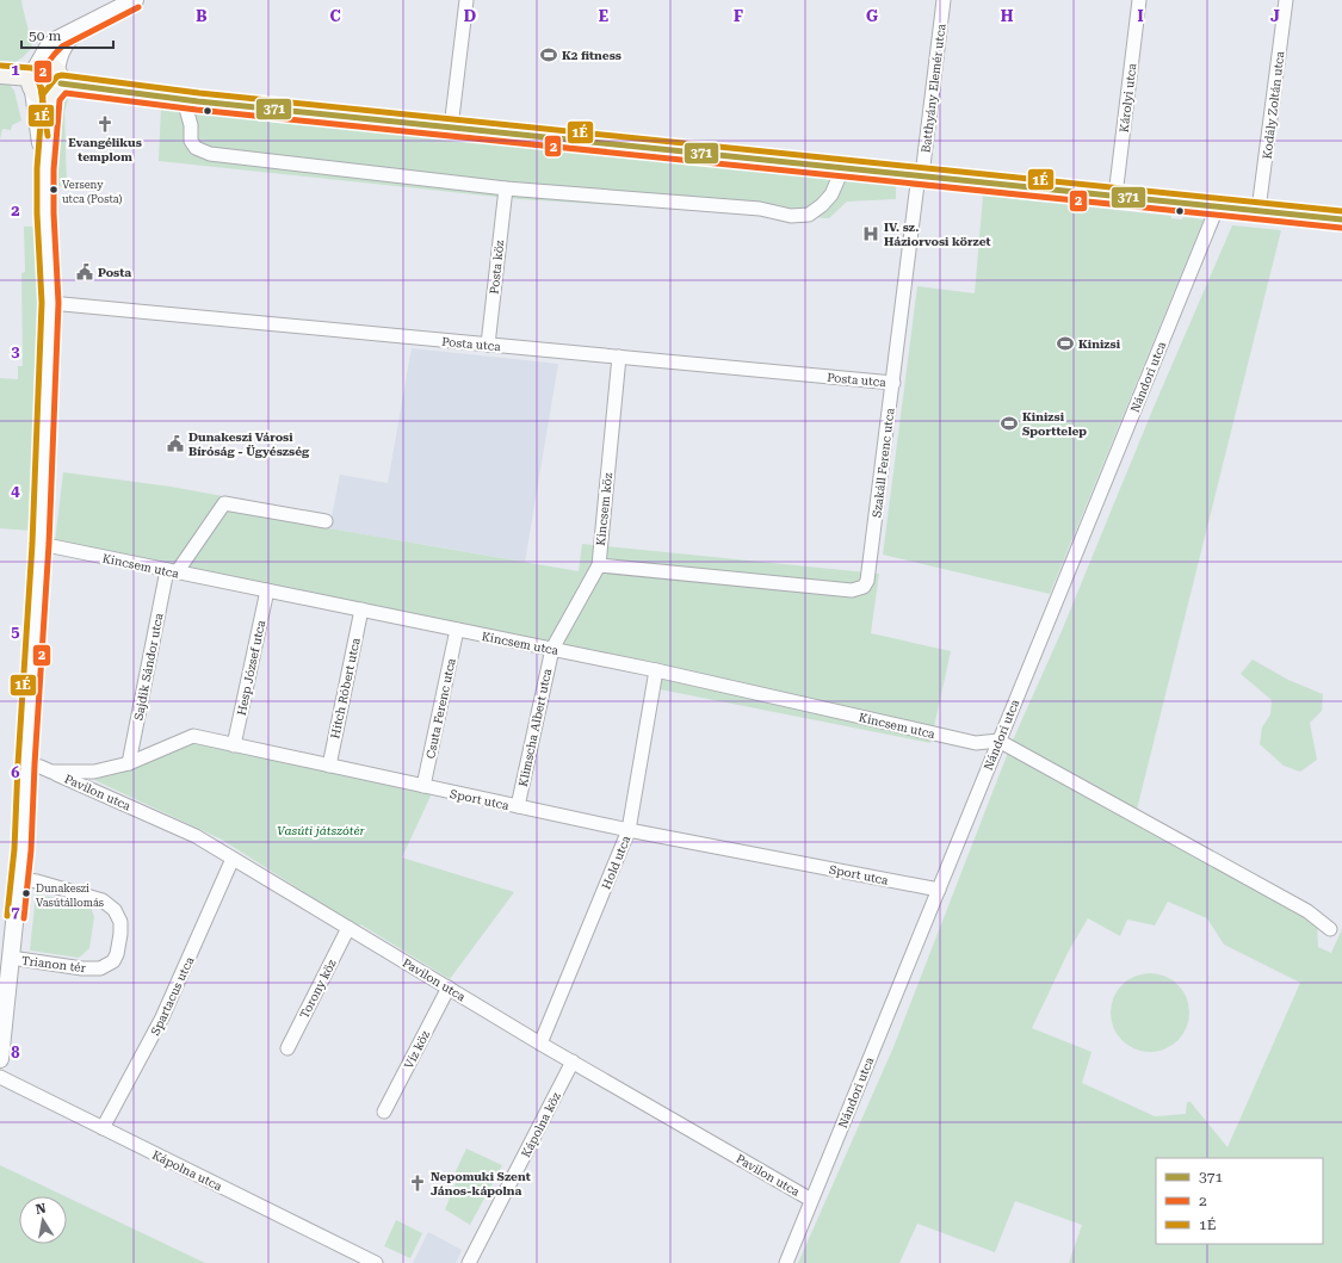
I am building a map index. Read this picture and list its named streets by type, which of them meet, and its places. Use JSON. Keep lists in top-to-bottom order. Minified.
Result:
{"streets":{"street":["Batthyány Elemér utca","Károlyi utca","Kodály Zoltán utca","Posta köz","Posta utca","Nándori utca","Szakáll Ferenc utca","Kincsem köz","Kincsem utca","Sajdik Sándor utca","Hesp József utca","Hitch Róbert utca","Csuta Ferenc utca","Klimscha Albert utca","Pavilon utca","Sport utca","Hold utca","Trianon tér","Torony köz","Spartacus utca","Víz köz","Kápolna köz","Kápolna utca"]},"crossings":[["Batthyány Elemér utca","Szakáll Ferenc utca"],["Posta köz","Posta utca"],["Posta utca","Szakáll Ferenc utca"],["Posta utca","Kincsem köz"],["Nándori utca","Kincsem utca"],["Nándori utca","Pavilon utca"],["Nándori utca","Sport utca"],["Szakáll Ferenc utca","Kincsem köz"],["Kincsem köz","Kincsem utca"],["Kincsem köz","Klimscha Albert utca"],["Kincsem utca","Sajdik Sándor utca"],["Kincsem utca","Hesp József utca"],["Kincsem utca","Hitch Róbert utca"],["Kincsem utca","Csuta Ferenc utca"],["Kincsem utca","Klimscha Albert utca"],["Kincsem utca","Hold utca"],["Sajdik Sándor utca","Sport utca"],["Hesp József utca","Sport utca"],["Hitch Róbert utca","Sport utca"],["Csuta Ferenc utca","Sport utca"],["Klimscha Albert utca","Sport utca"],["Pavilon utca","Sport utca"],["Pavilon utca","Hold utca"],["Pavilon utca","Torony köz"],["Pavilon utca","Spartacus utca"],["Pavilon utca","Víz köz"],["Pavilon utca","Kápolna köz"],["Sport utca","Hold utca"],["Spartacus utca","Kápolna utca"]],"parks":["Vasúti játszótér"],"places":{"sports":["K2 fitness","Kinizsi","Kinizsi Sporttelep"],"church":["Evangélikus templom","Nepomuki Szent János-kápolna"],"other":["Verseny utca (Posta)","Dunakeszi Vasútállomás"],"hospital":["IV. sz. Háziorvosi körzet"],"public building":["Posta","Dunakeszi Városi Bíróság - Ügyészség"]},"lines":["transit line 2","transit line 1É","transit line 371"],"legend":["371","2","1É"],"scale_bar":"50 m","north":"top","grid":{"columns":["B","C","D","E","F","G","H","I","J"],"rows":["1","2","3","4","5","6","7","8"]}}
